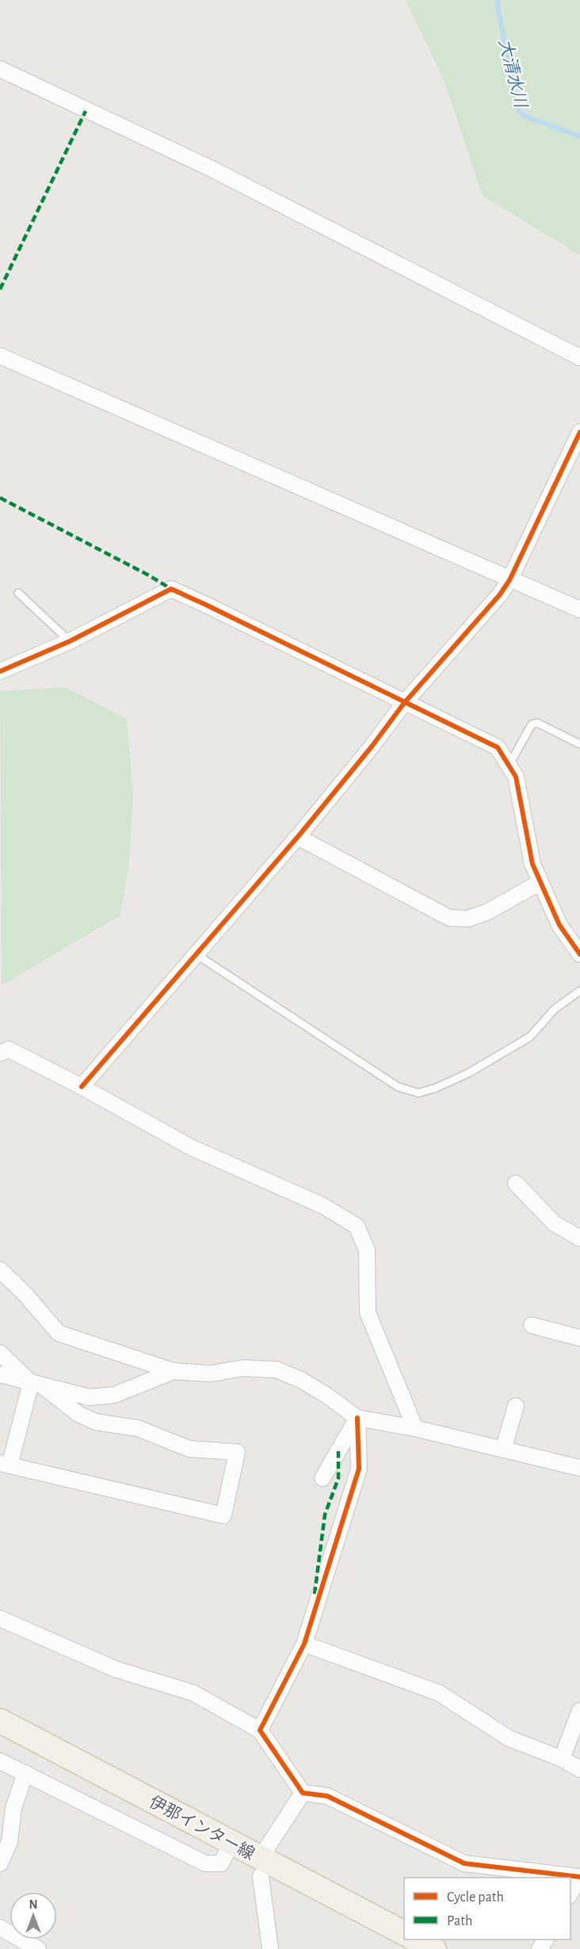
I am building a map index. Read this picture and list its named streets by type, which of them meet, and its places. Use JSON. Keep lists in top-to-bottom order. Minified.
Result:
{"streets":{"main road":["伊那インター線"]},"water":["大清水川"],"legend":["Cycle path","Path"],"north":"top"}
